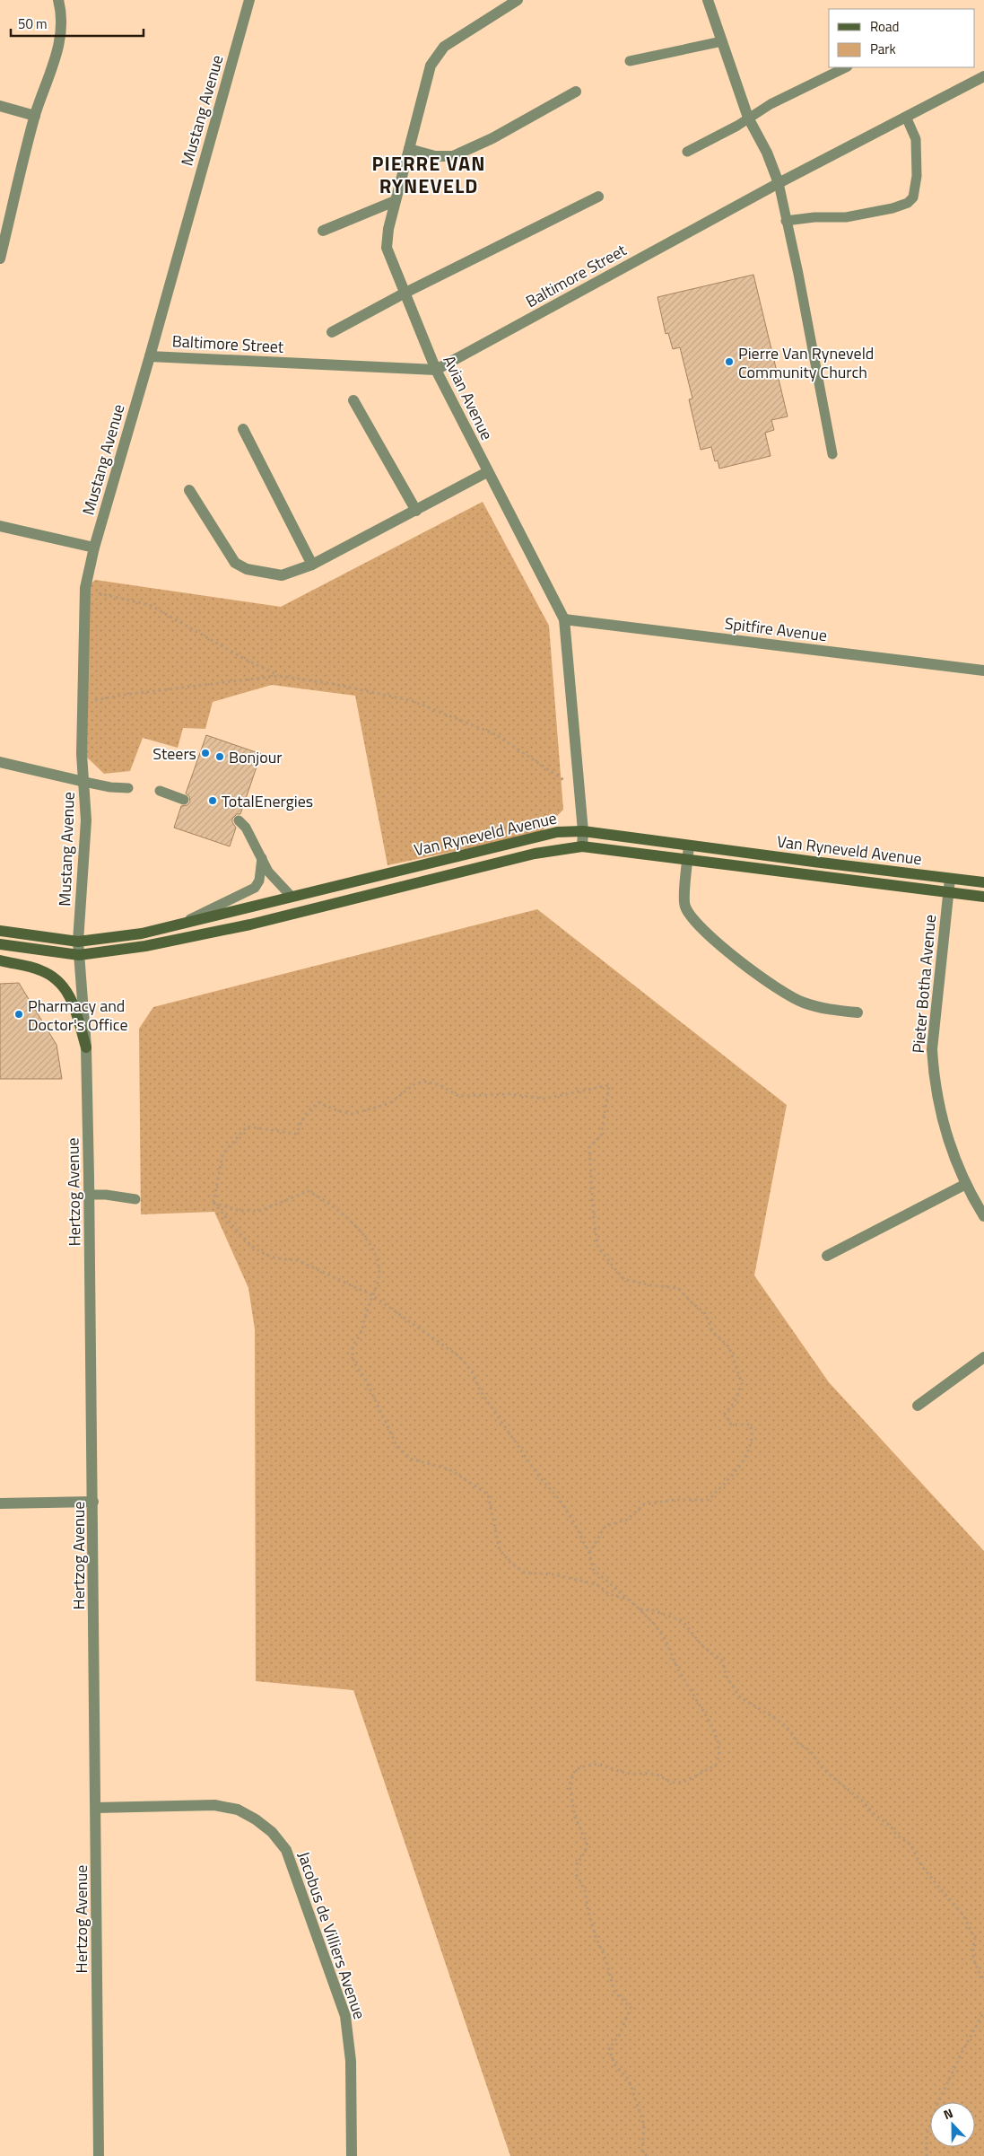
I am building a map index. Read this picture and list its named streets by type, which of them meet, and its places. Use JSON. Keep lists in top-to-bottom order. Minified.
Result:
{"streets":{"main road":["Van Ryneveld Avenue"],"street":["Mustang Avenue","Baltimore Street","Avian Avenue","Spitfire Avenue","Pieter Botha Avenue","Hertzog Avenue","Jacobus de Villiers Avenue"]},"crossings":[["Mustang Avenue","Baltimore Street"],["Mustang Avenue","Van Ryneveld Avenue"],["Mustang Avenue","Hertzog Avenue"],["Baltimore Street","Avian Avenue"],["Avian Avenue","Spitfire Avenue"],["Avian Avenue","Van Ryneveld Avenue"],["Van Ryneveld Avenue","Pieter Botha Avenue"],["Van Ryneveld Avenue","Hertzog Avenue"],["Hertzog Avenue","Jacobus de Villiers Avenue"]],"districts":["PIERRE VAN RYNEVELD"],"places":["Pierre Van Ryneveld Community Church","Steers","Bonjour","TotalEnergies","Pharmacy and Doctor's Office"],"legend":["Road","Park"],"scale_bar":"50 m","north":"top"}
